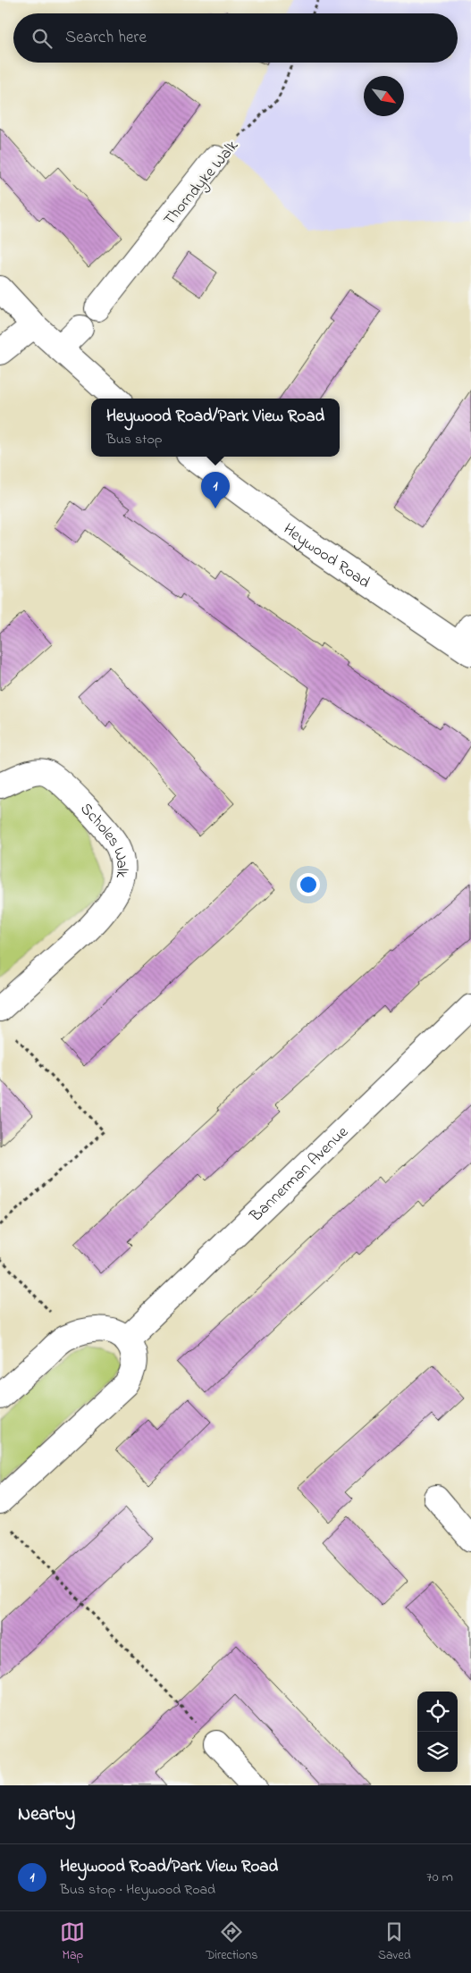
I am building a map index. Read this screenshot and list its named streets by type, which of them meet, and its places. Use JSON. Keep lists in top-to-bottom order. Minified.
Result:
{"streets":{"street":["Thorndyke Walk","Heywood Road","Scholes Walk","Bannerman Avenue"]},"north":"bottom right","page":{"search":"Search here","popup":["Heywood Road/Park View Road","Bus stop"],"pins":"1","heading":"Nearby","list":[{"mark":"1","name":"Heywood Road/Park View Road","note":"Bus stop · Heywood Road","value":"70 m"}],"nav":["Map","Directions","Saved"]}}
